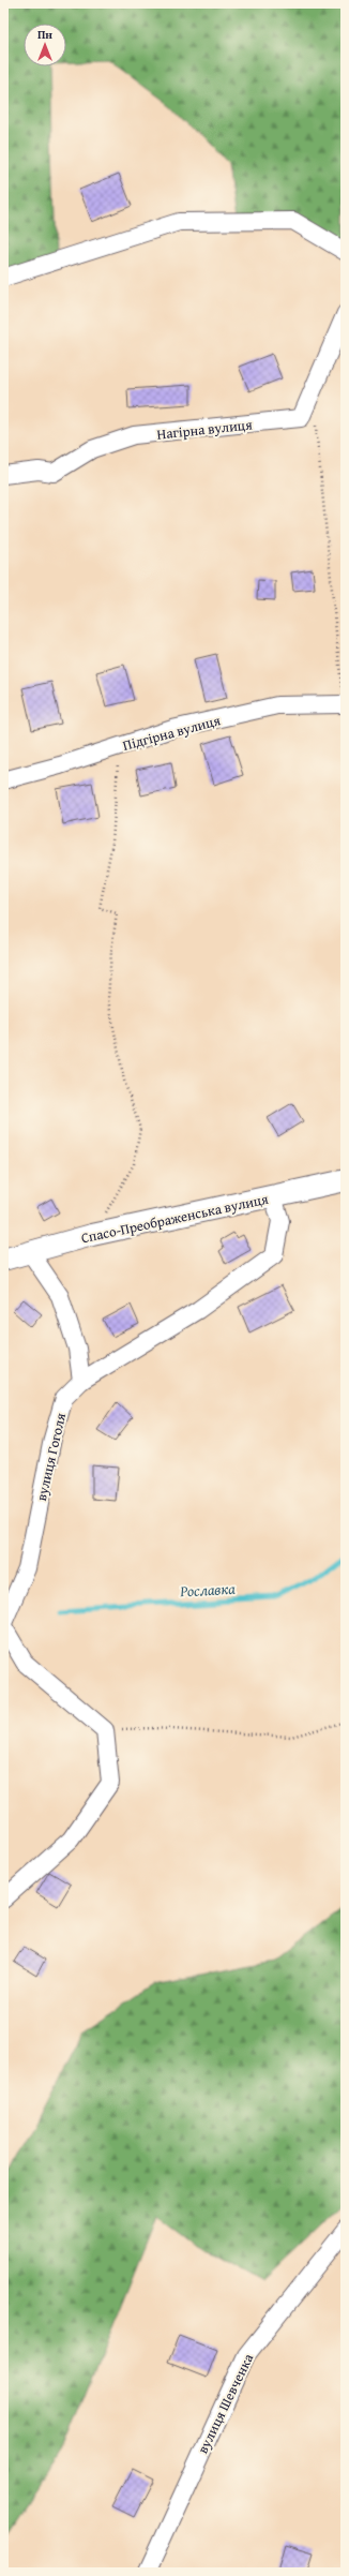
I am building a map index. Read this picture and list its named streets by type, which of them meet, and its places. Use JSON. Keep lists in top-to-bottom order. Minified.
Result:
{"streets":{"street":["Нагірна вулиця","Підгірна вулиця","Спасо-Преображенська вулиця","вулиця Гоголя","вулиця Шевченка"]},"crossings":[["Спасо-Преображенська вулиця","вулиця Гоголя"]],"water":["Рославка"],"north":"top"}
